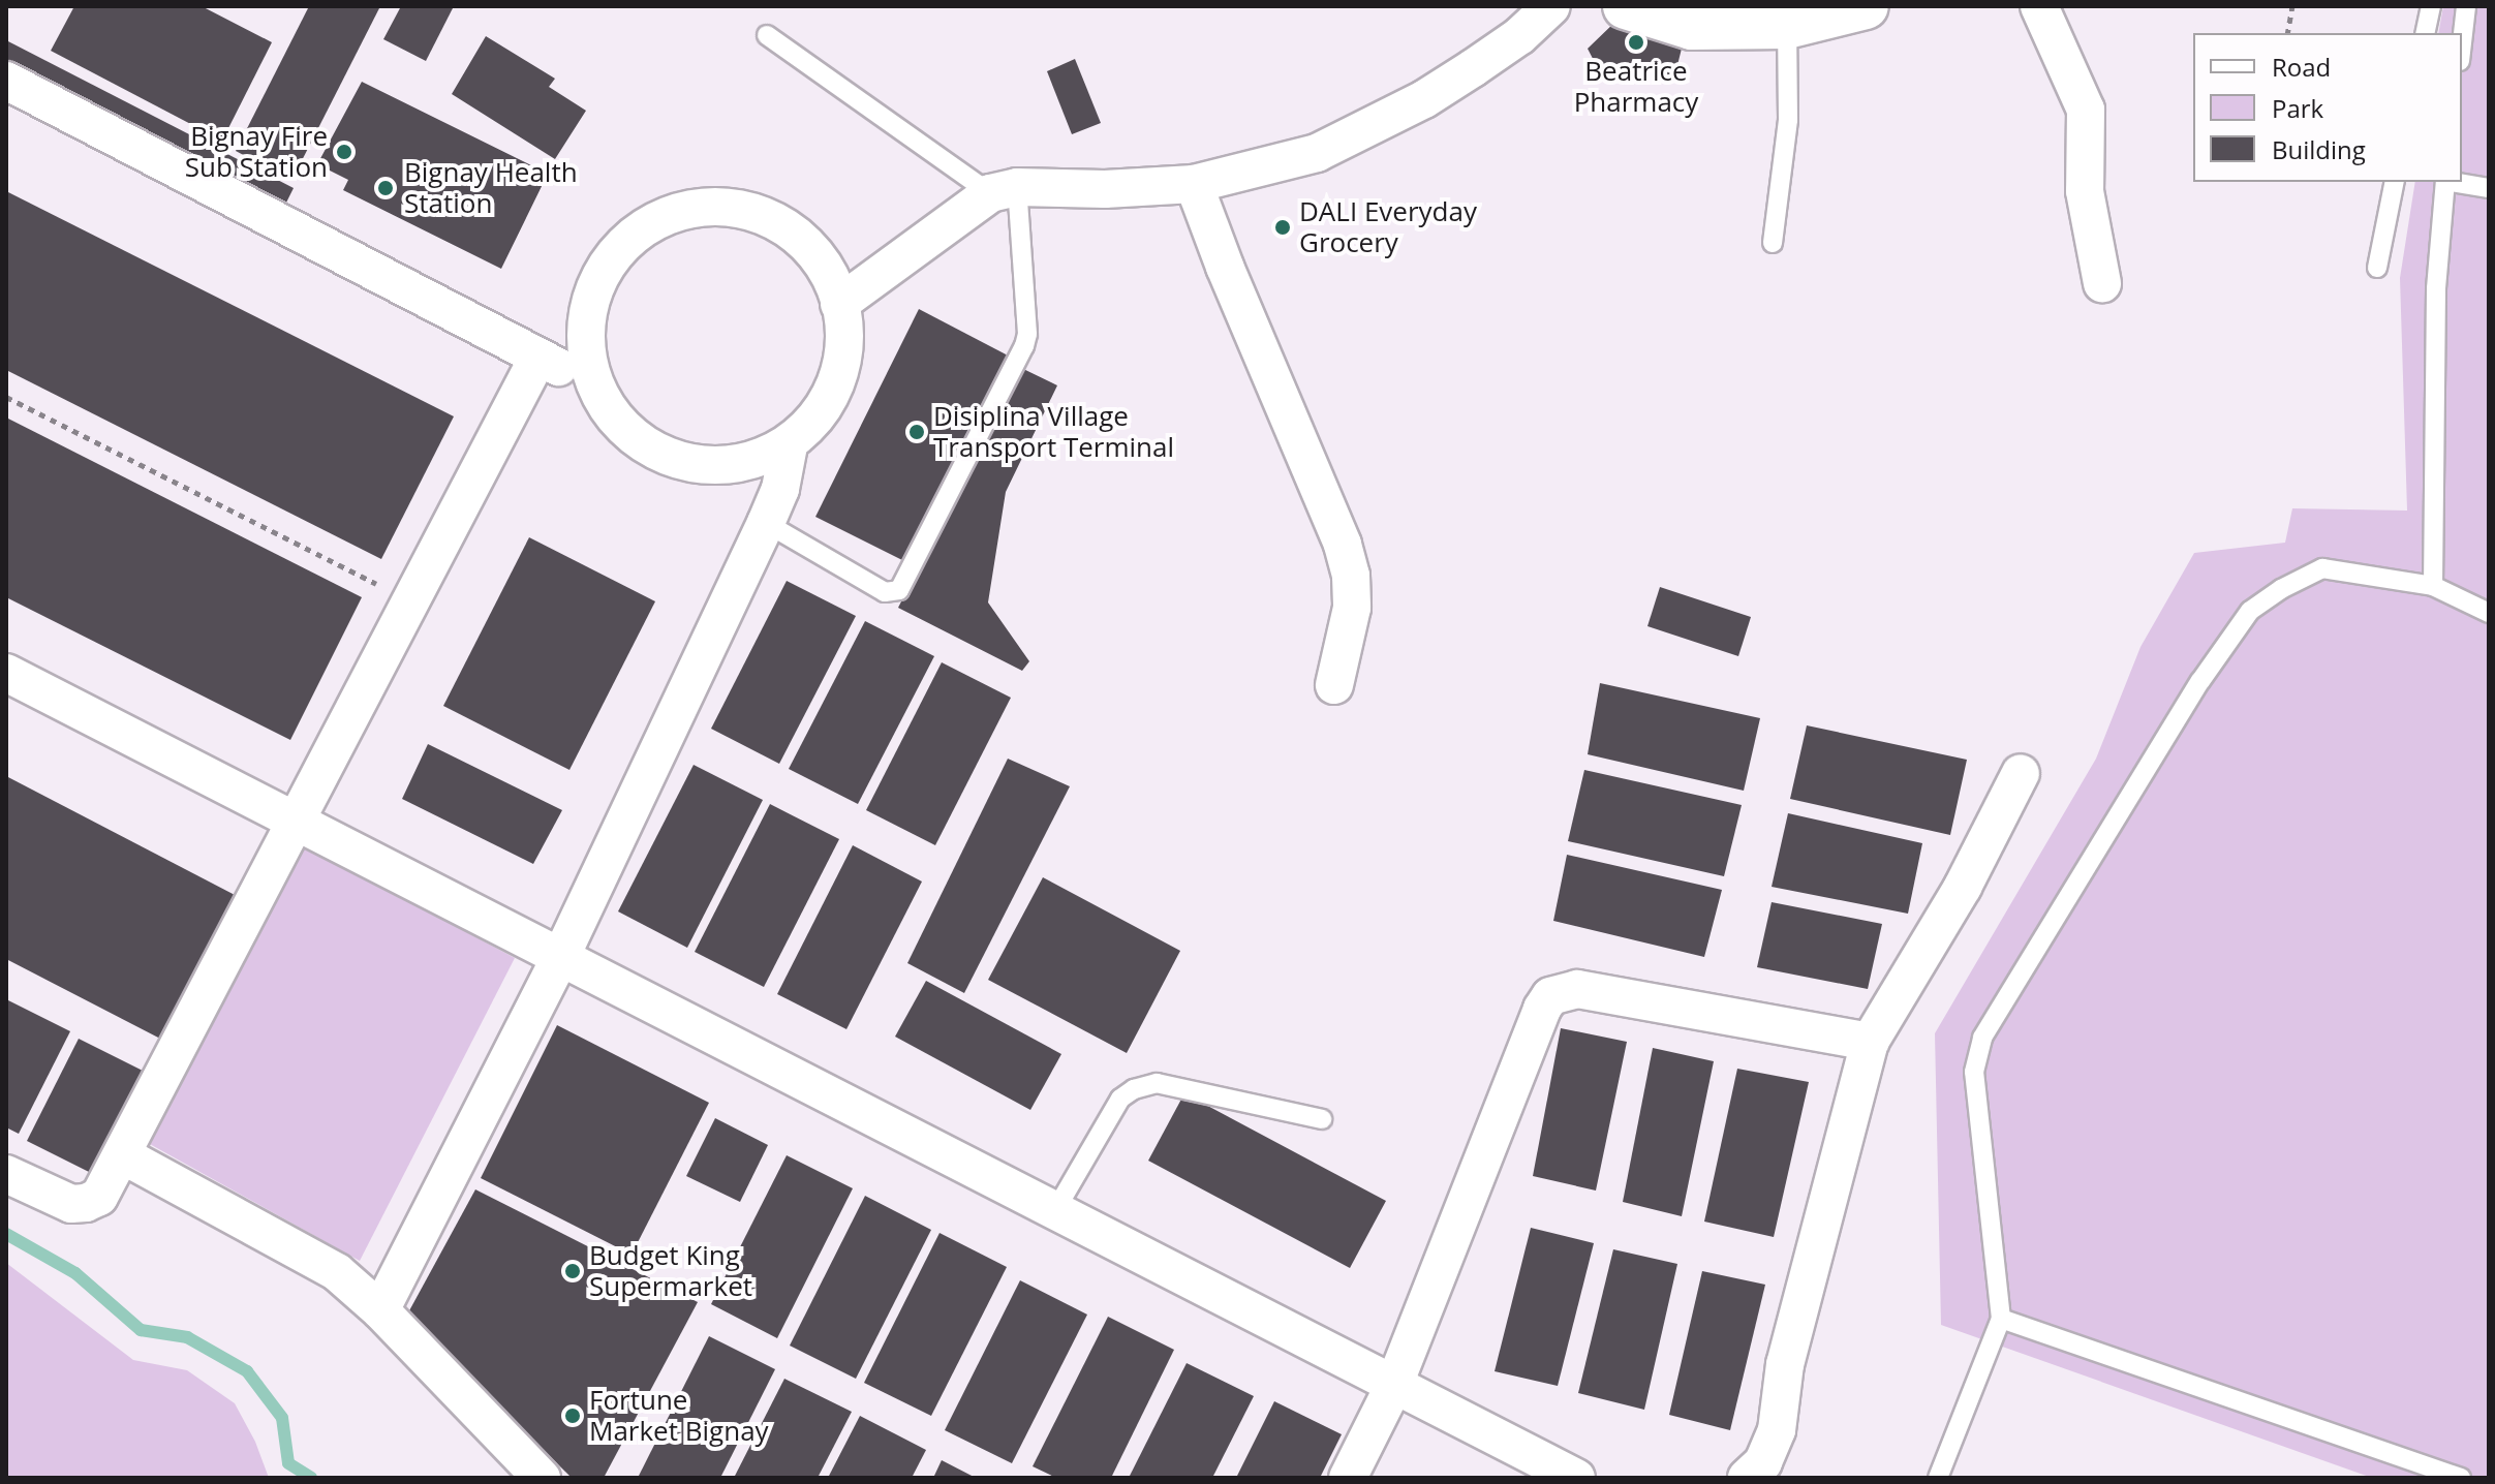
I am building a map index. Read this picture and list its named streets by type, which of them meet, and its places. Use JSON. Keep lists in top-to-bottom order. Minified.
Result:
{"places":["Beatrice Pharmacy","Bignay Fire Sub Station","Bignay Health Station","DALI Everyday Grocery","Disiplina Village Transport Terminal","Budget King Supermarket","Fortune Market Bignay"],"legend":["Road","Park","Building"]}
